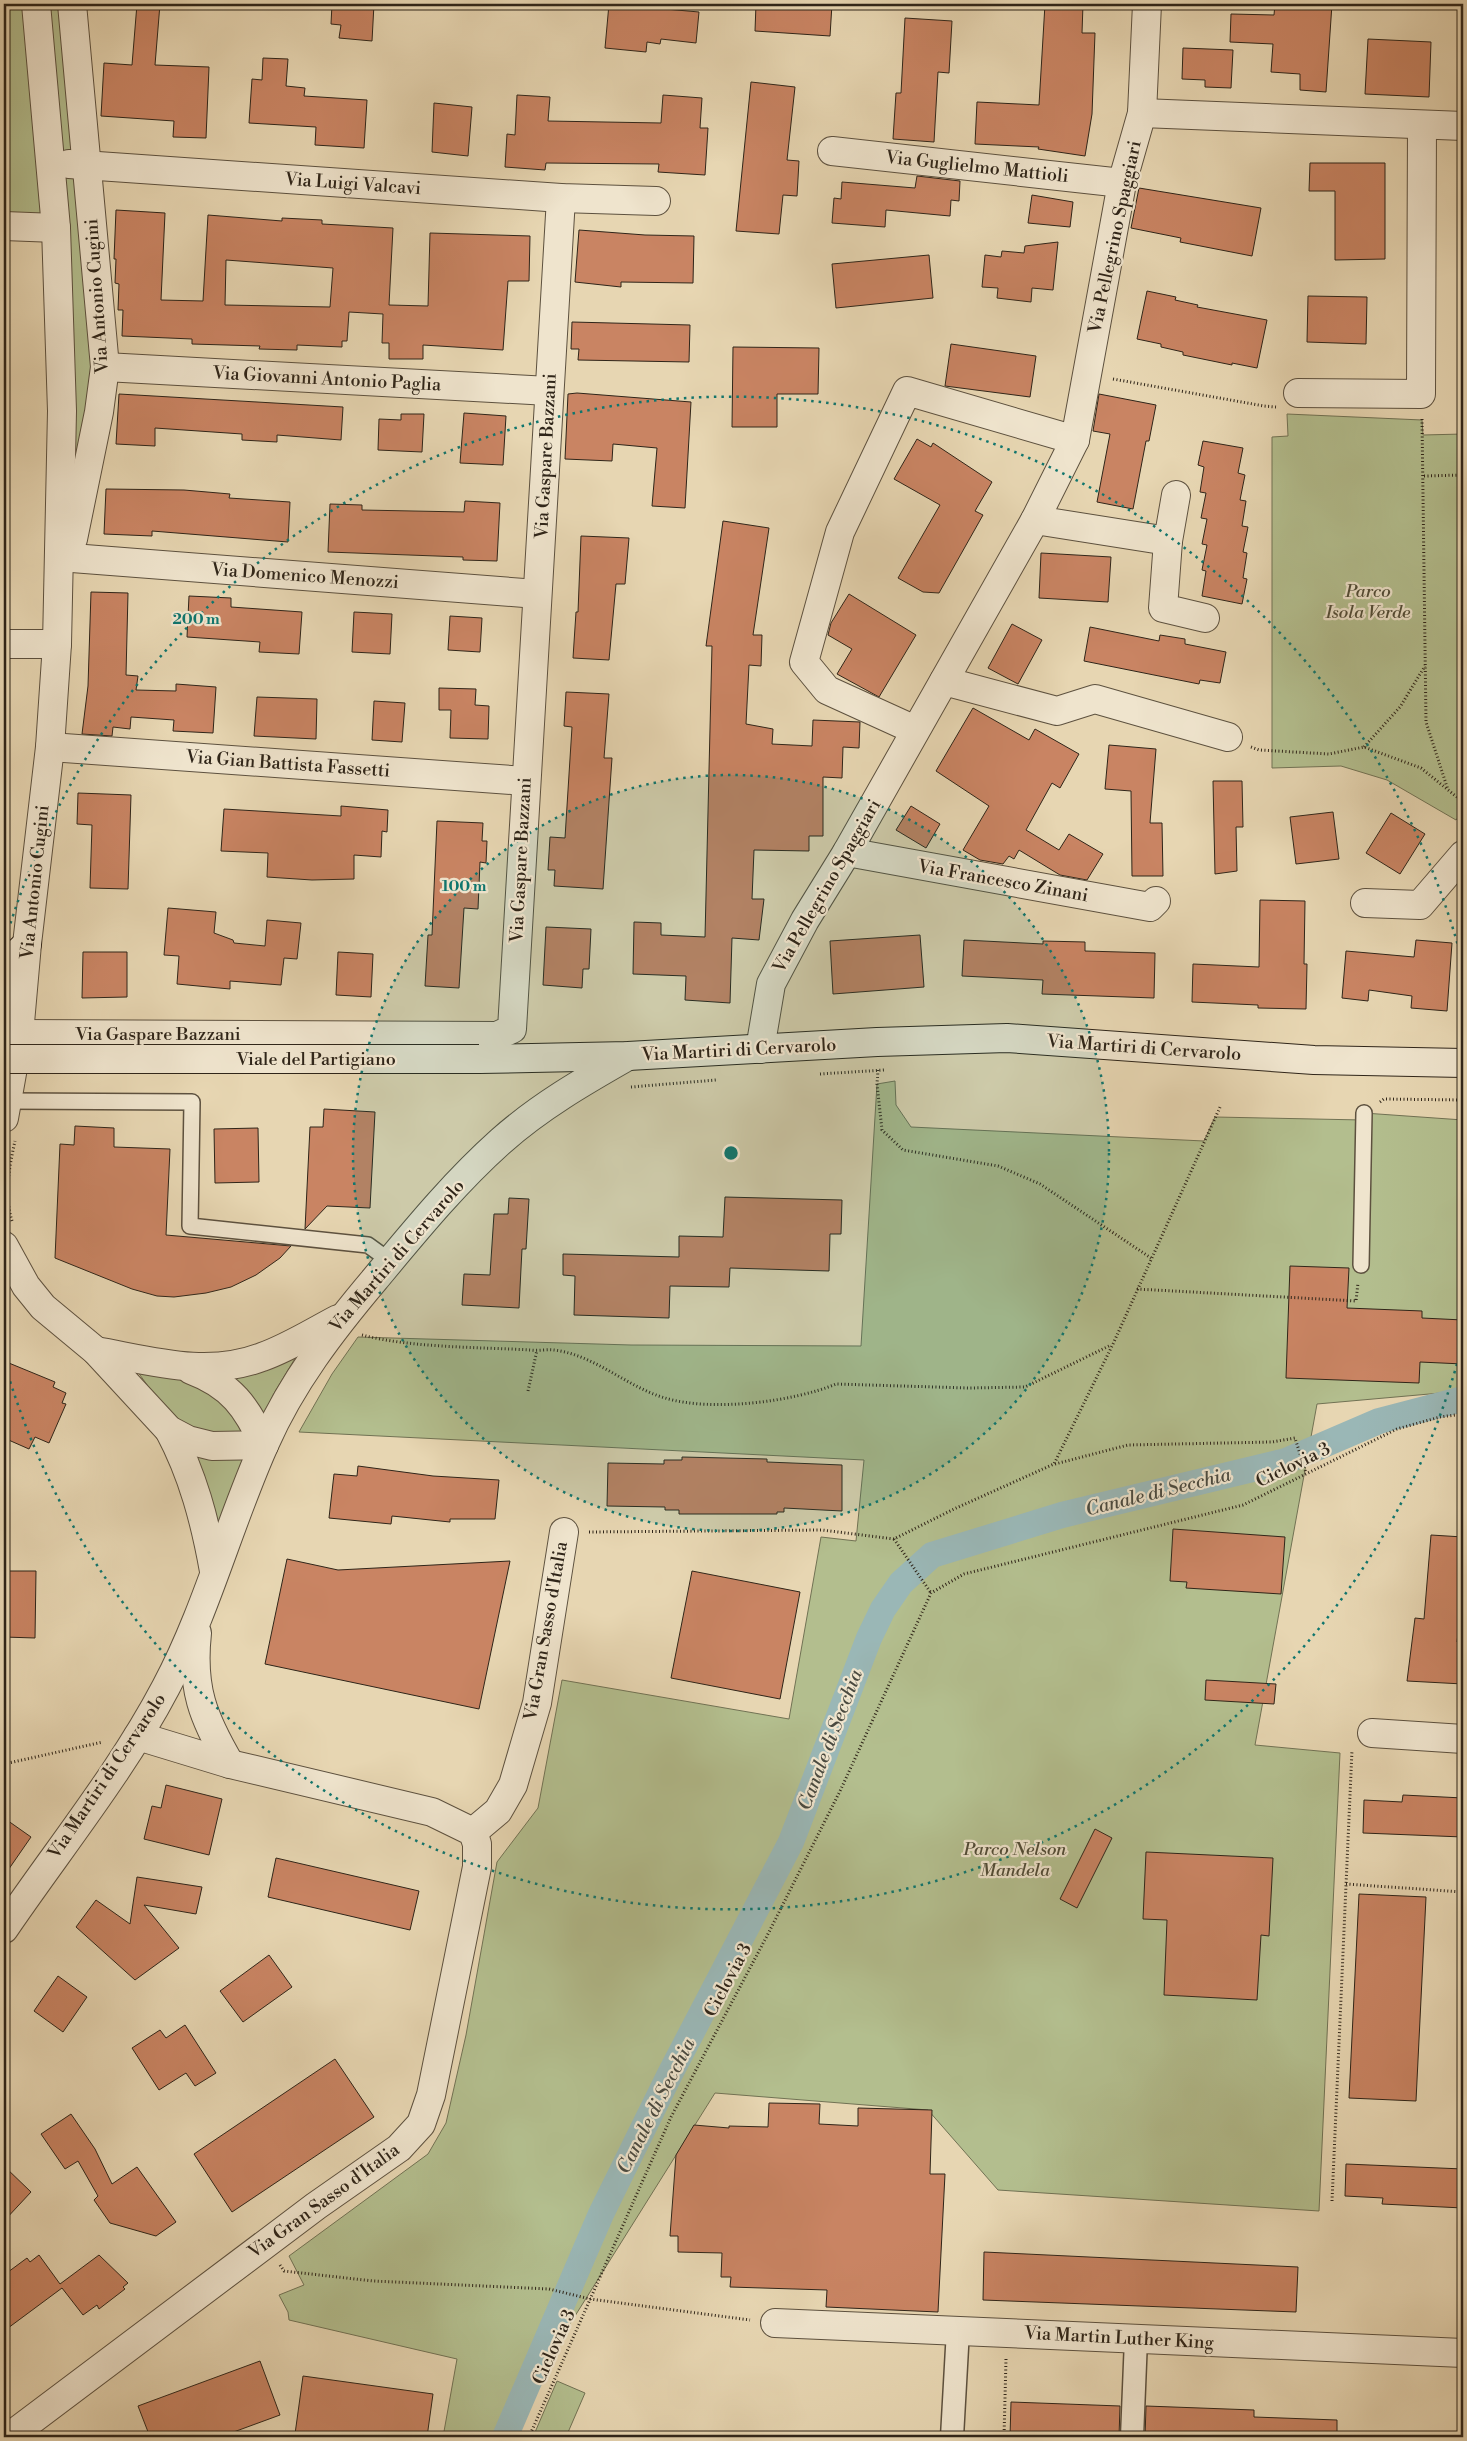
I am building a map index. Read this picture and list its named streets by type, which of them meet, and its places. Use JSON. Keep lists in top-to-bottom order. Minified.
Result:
{"streets":{"street":["Via Guglielmo Mattioli","Via Luigi Valcavi","Via Pellegrino Spaggiari","Via Antonio Cugini","Via Giovanni Antonio Paglia","Via Gaspare Bazzani","Via Domenico Menozzi","Via Gian Battista Fassetti","Via Francesco Zinani","Via Martiri di Cervarolo","Viale del Partigiano","Via Gran Sasso d'Italia","Via Martin Luther King"],"path":["Ciclovia 3"]},"crossings":[["Via Guglielmo Mattioli","Via Pellegrino Spaggiari"],["Via Luigi Valcavi","Via Antonio Cugini"],["Via Luigi Valcavi","Via Gaspare Bazzani"],["Via Pellegrino Spaggiari","Via Francesco Zinani"],["Via Pellegrino Spaggiari","Via Martiri di Cervarolo"],["Via Antonio Cugini","Via Giovanni Antonio Paglia"],["Via Antonio Cugini","Via Gaspare Bazzani"],["Via Antonio Cugini","Via Domenico Menozzi"],["Via Antonio Cugini","Via Gian Battista Fassetti"],["Via Giovanni Antonio Paglia","Via Gaspare Bazzani"],["Via Gaspare Bazzani","Via Domenico Menozzi"],["Via Gaspare Bazzani","Via Gian Battista Fassetti"],["Via Martiri di Cervarolo","Viale del Partigiano"]],"water":["Canale di Secchia"],"parks":["Parco Isola Verde","Parco Nelson Mandela"],"rings":["200 m","100 m"]}
